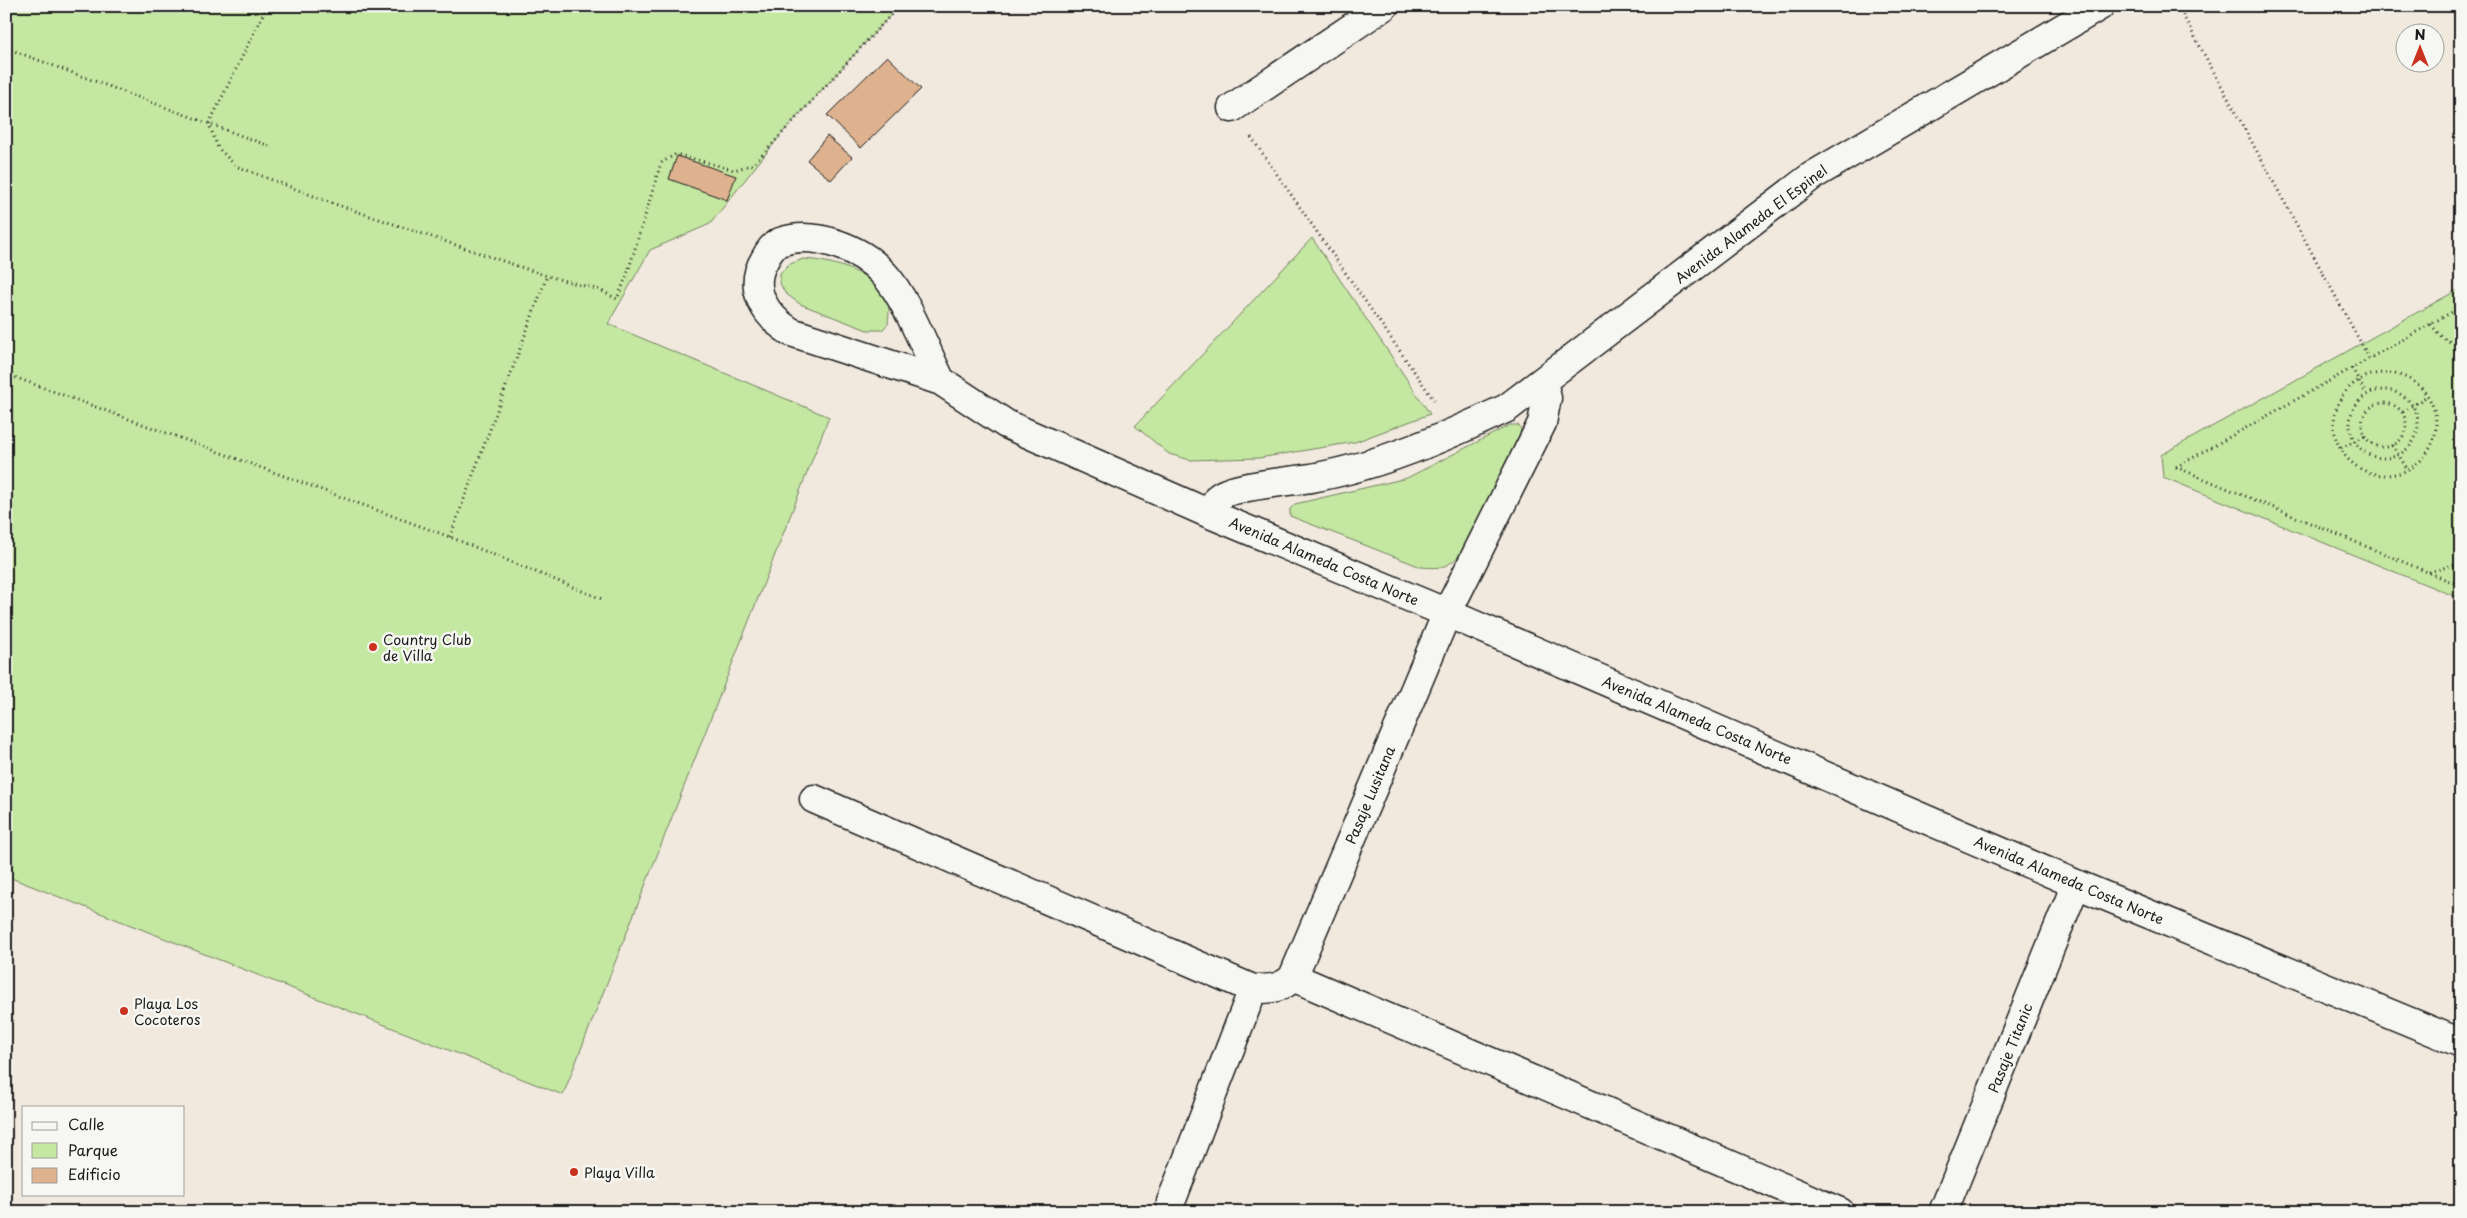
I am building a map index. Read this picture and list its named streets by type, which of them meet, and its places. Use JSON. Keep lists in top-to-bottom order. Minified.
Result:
{"streets":{"street":["Avenida Alameda El Espinel","Avenida Alameda Costa Norte","Pasaje Lusitana","Pasaje Titanic"]},"crossings":[["Avenida Alameda El Espinel","Avenida Alameda Costa Norte"],["Avenida Alameda Costa Norte","Pasaje Lusitana"],["Avenida Alameda Costa Norte","Pasaje Titanic"]],"places":["Country Club de Villa","Playa Los Cocoteros","Playa Villa"],"legend":["Calle","Parque","Edificio"],"north":"top"}
